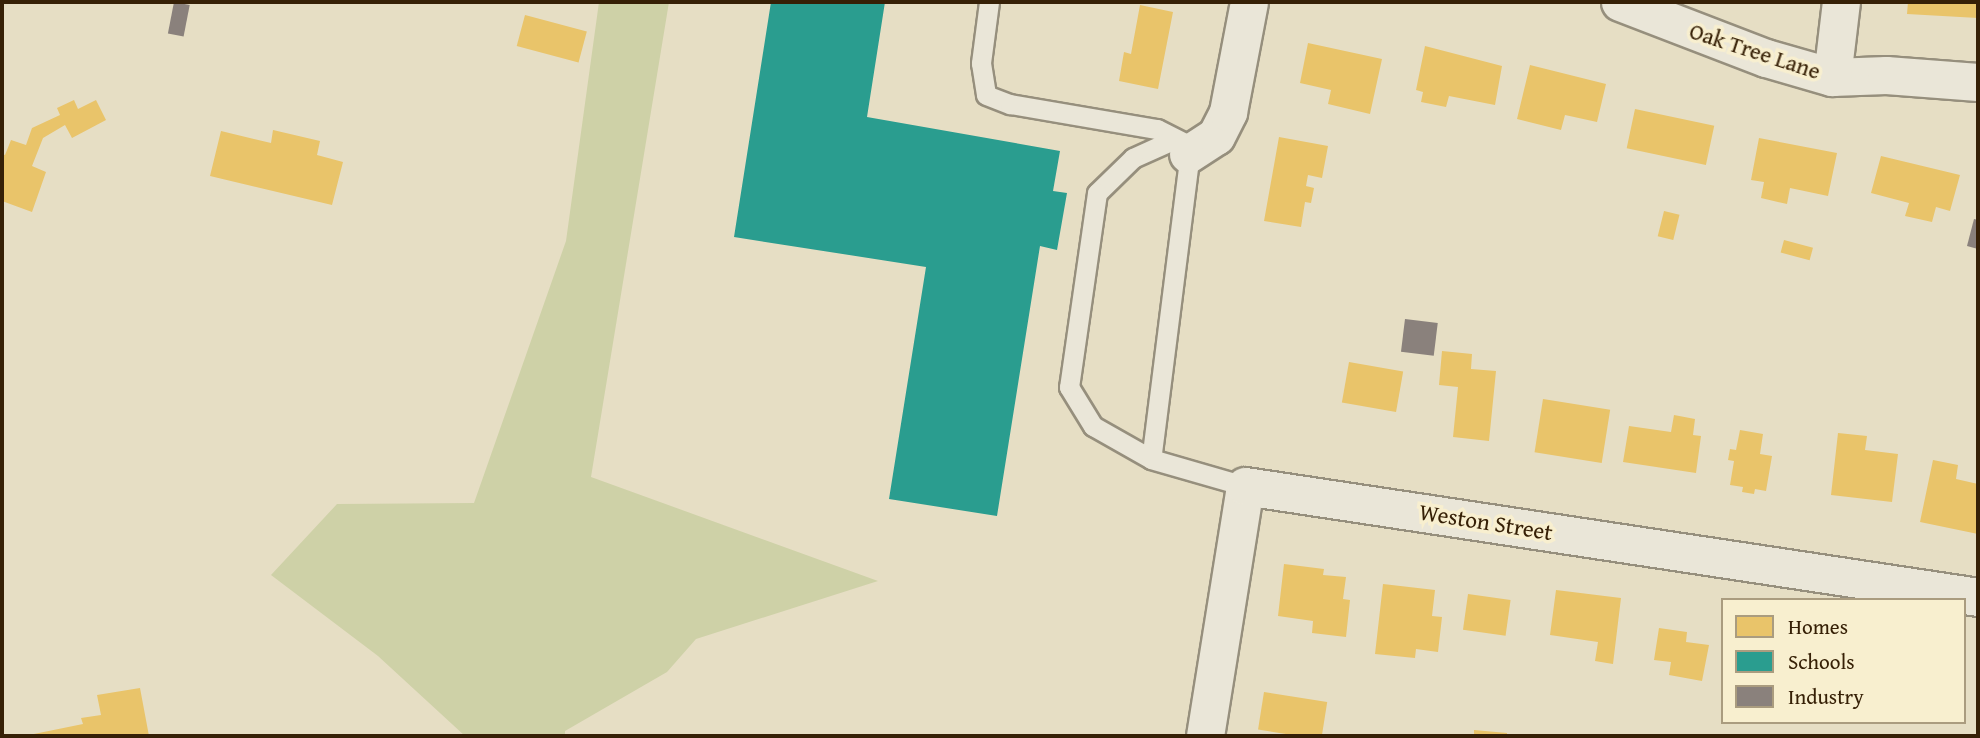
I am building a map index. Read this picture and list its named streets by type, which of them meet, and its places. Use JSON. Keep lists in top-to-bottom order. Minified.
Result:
{"streets":{"street":["Oak Tree Lane","Weston Street"]},"legend":["Homes","Schools","Industry"]}
